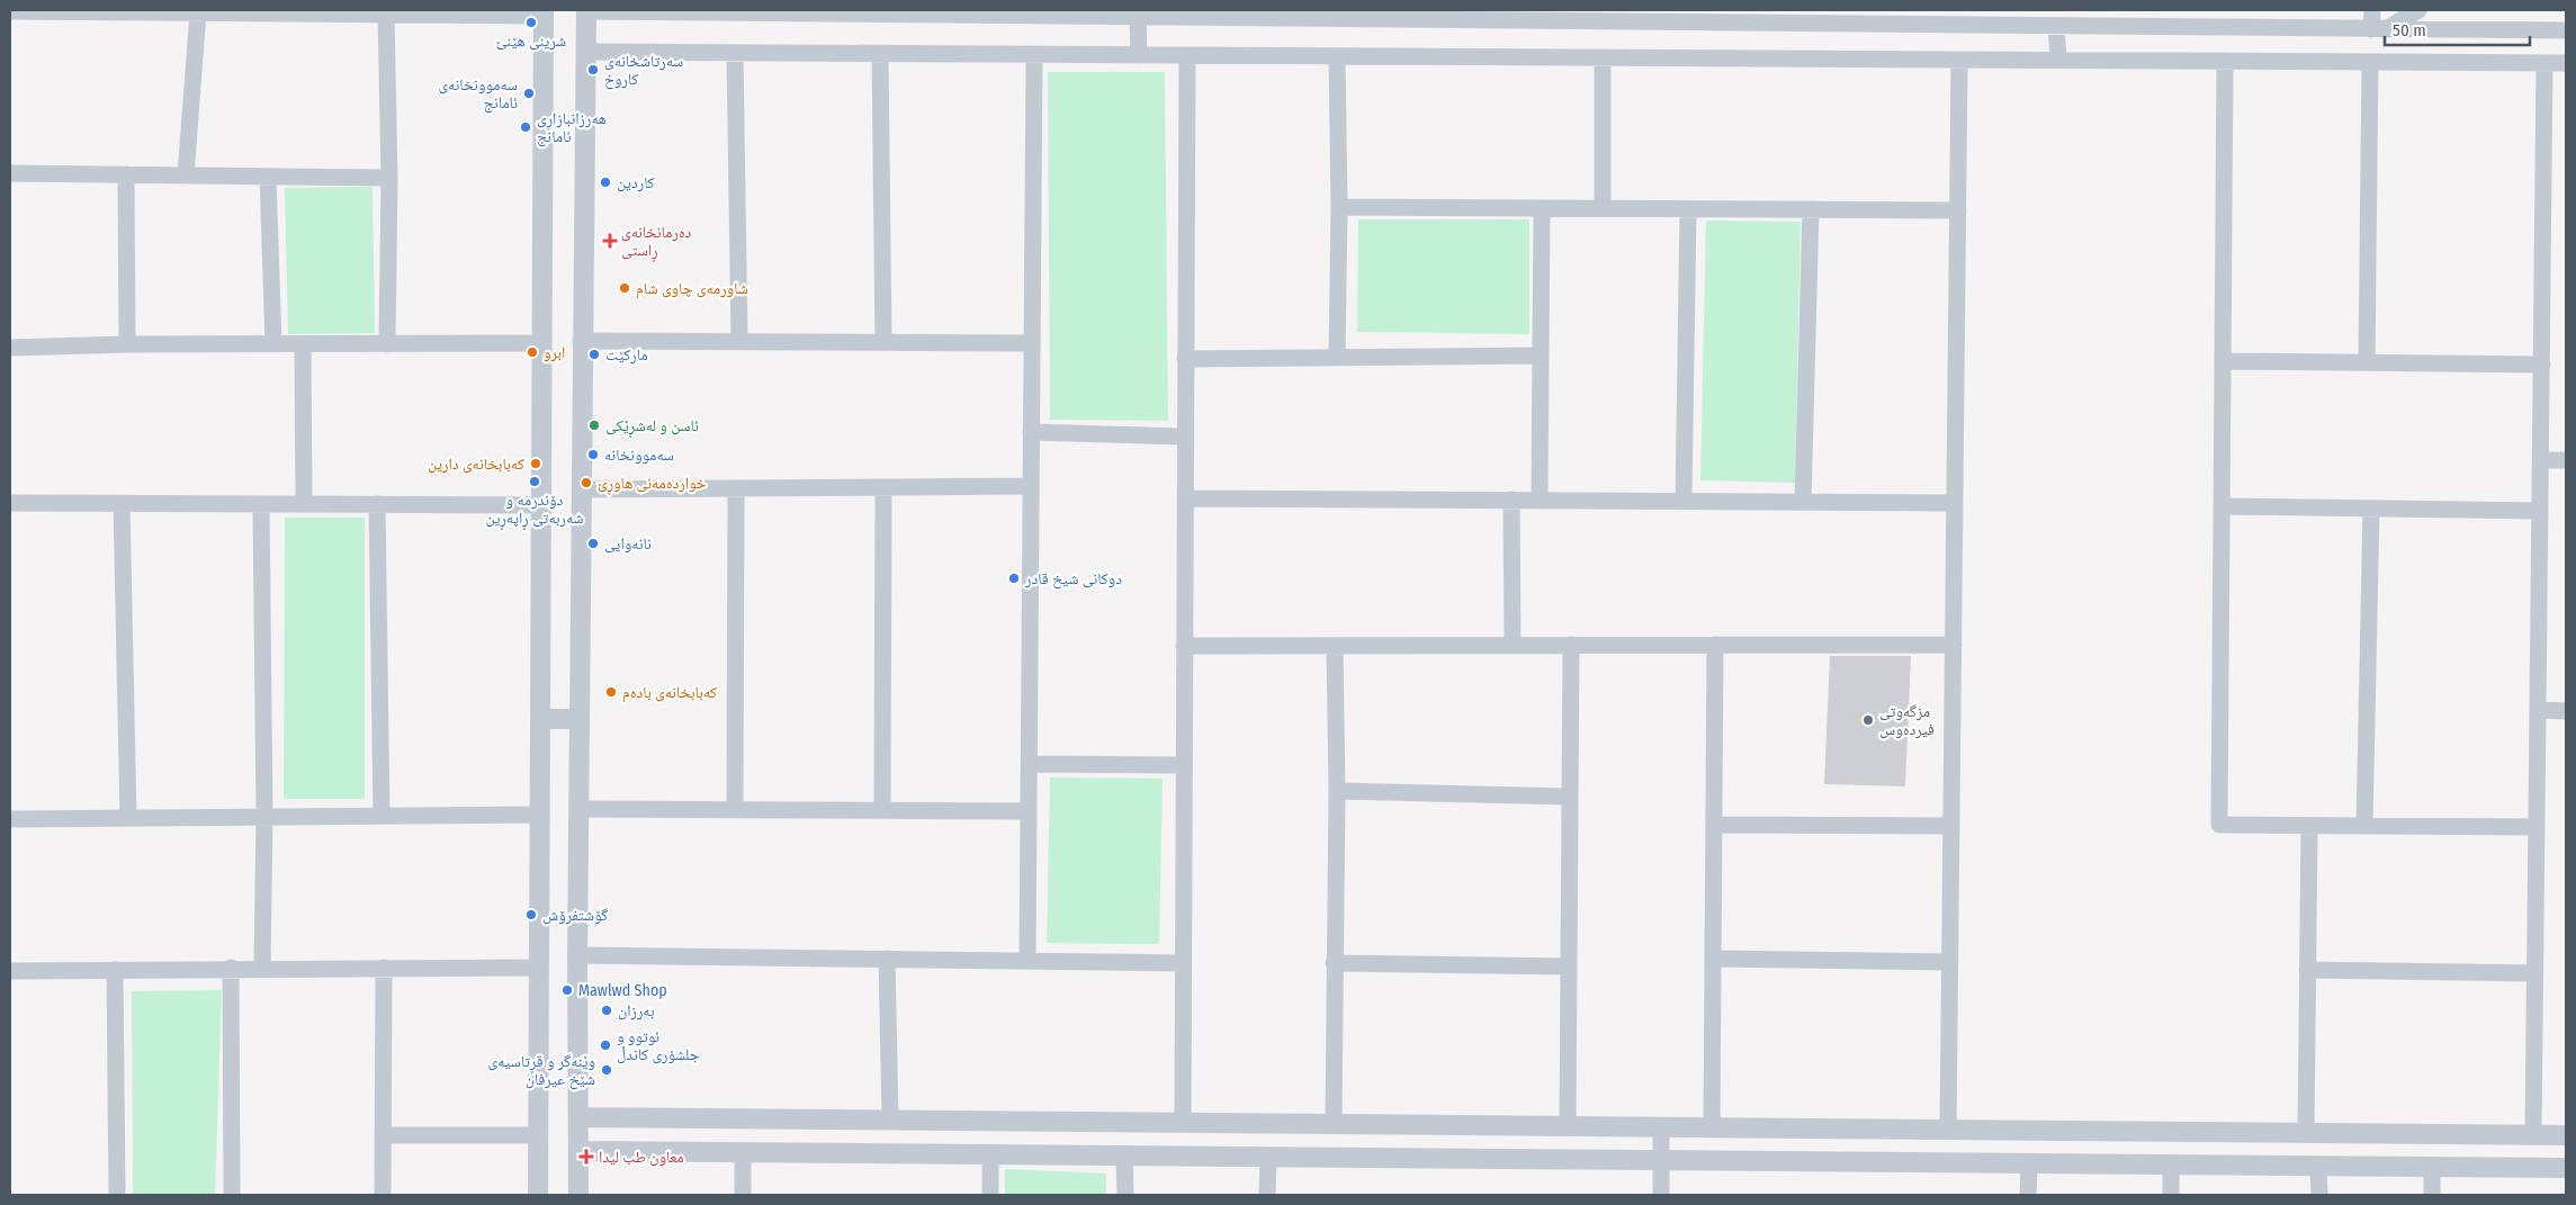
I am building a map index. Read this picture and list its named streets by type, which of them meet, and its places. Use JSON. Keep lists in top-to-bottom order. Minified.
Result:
{"places":{"other":["شرینی هێنێ","سەرتاشخانەی کاروخ","سەموونخانەی ئامانج","هەرزانبازاڕی ئامانج","كاردين","شاورمەی چاوی شام","ابرو","مارکێت","ئاسن و لەشڕێکی","سەموونخانە","کەبابخانەی دارین","دۆندرمە و شەربەتی ڕاپەڕین","خواردەمەنی هاوڕێ","نانەوایی","دوکانی شیخ قادر","کەبابخانەی بادەم","مزگە‌وتی فیردە‌وس","گۆشتفرۆش","Mawlwd Shop","بەرزان","ئوتوو و جلشۆری کاندڵ","وێنەگر و قڕتاسیەی شێخ عیرفان"],"health":["دەرمانخانەی ڕاستی","معاون طب لیدا"]},"scale_bar":"50 m"}
